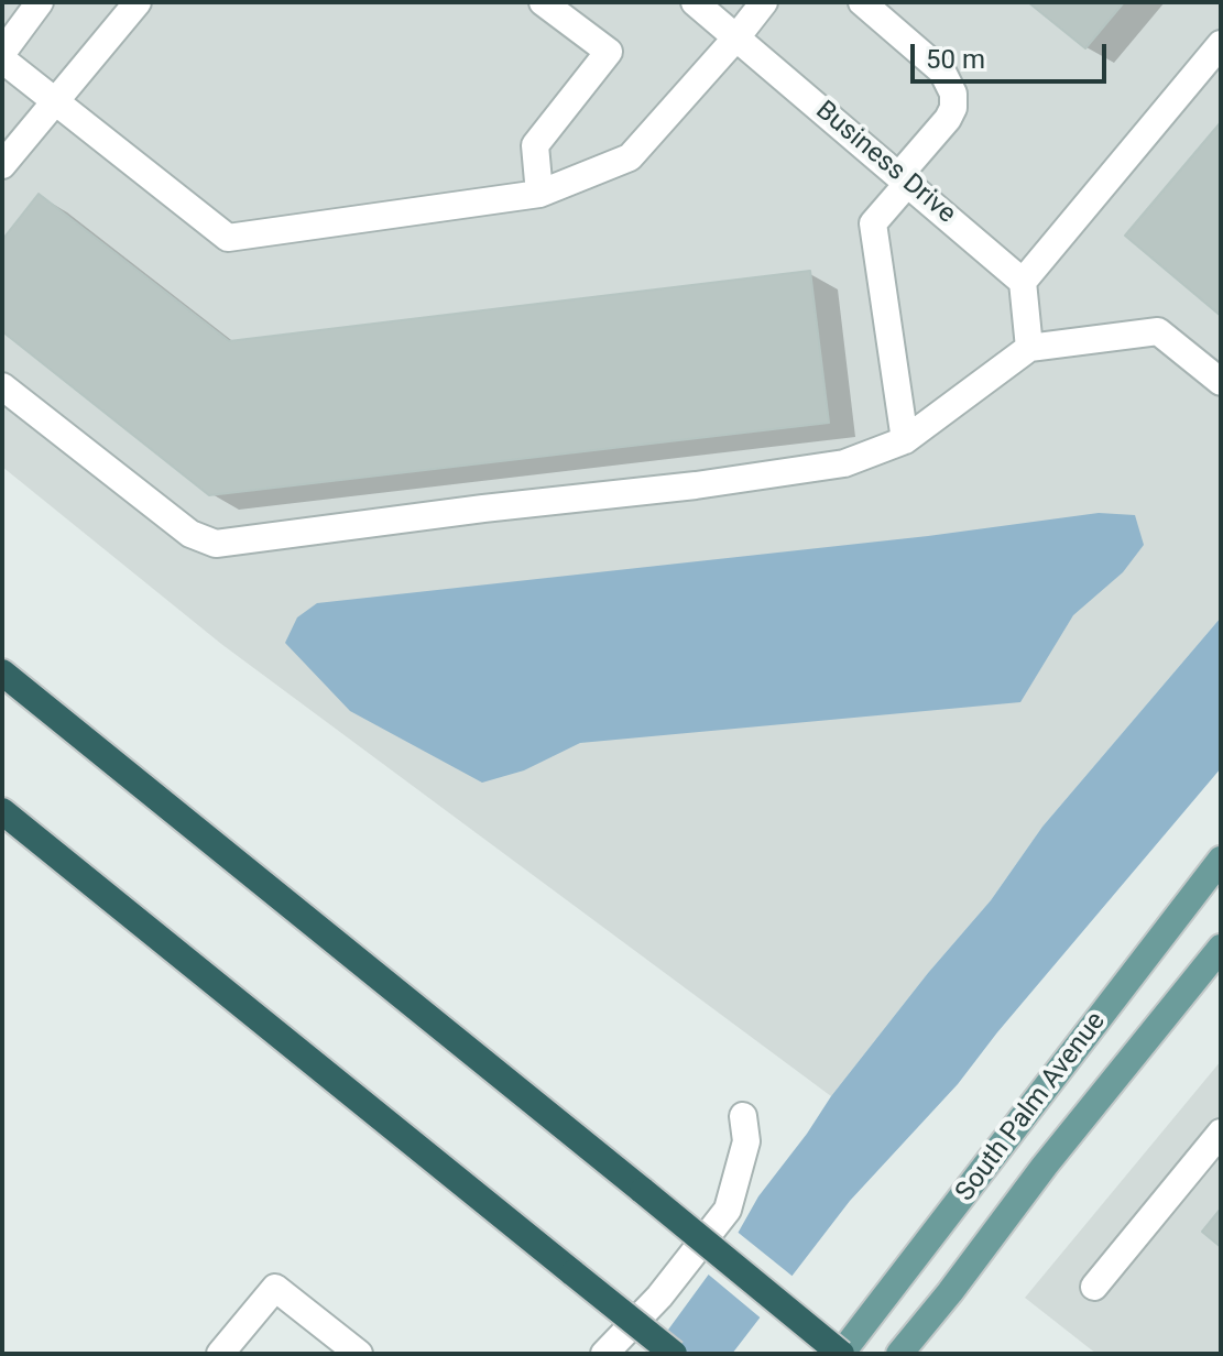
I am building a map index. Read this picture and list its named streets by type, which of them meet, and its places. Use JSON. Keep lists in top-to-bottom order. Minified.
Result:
{"streets":{"main road":["South Palm Avenue"],"street":["Business Drive"]},"scale_bar":"50 m"}
